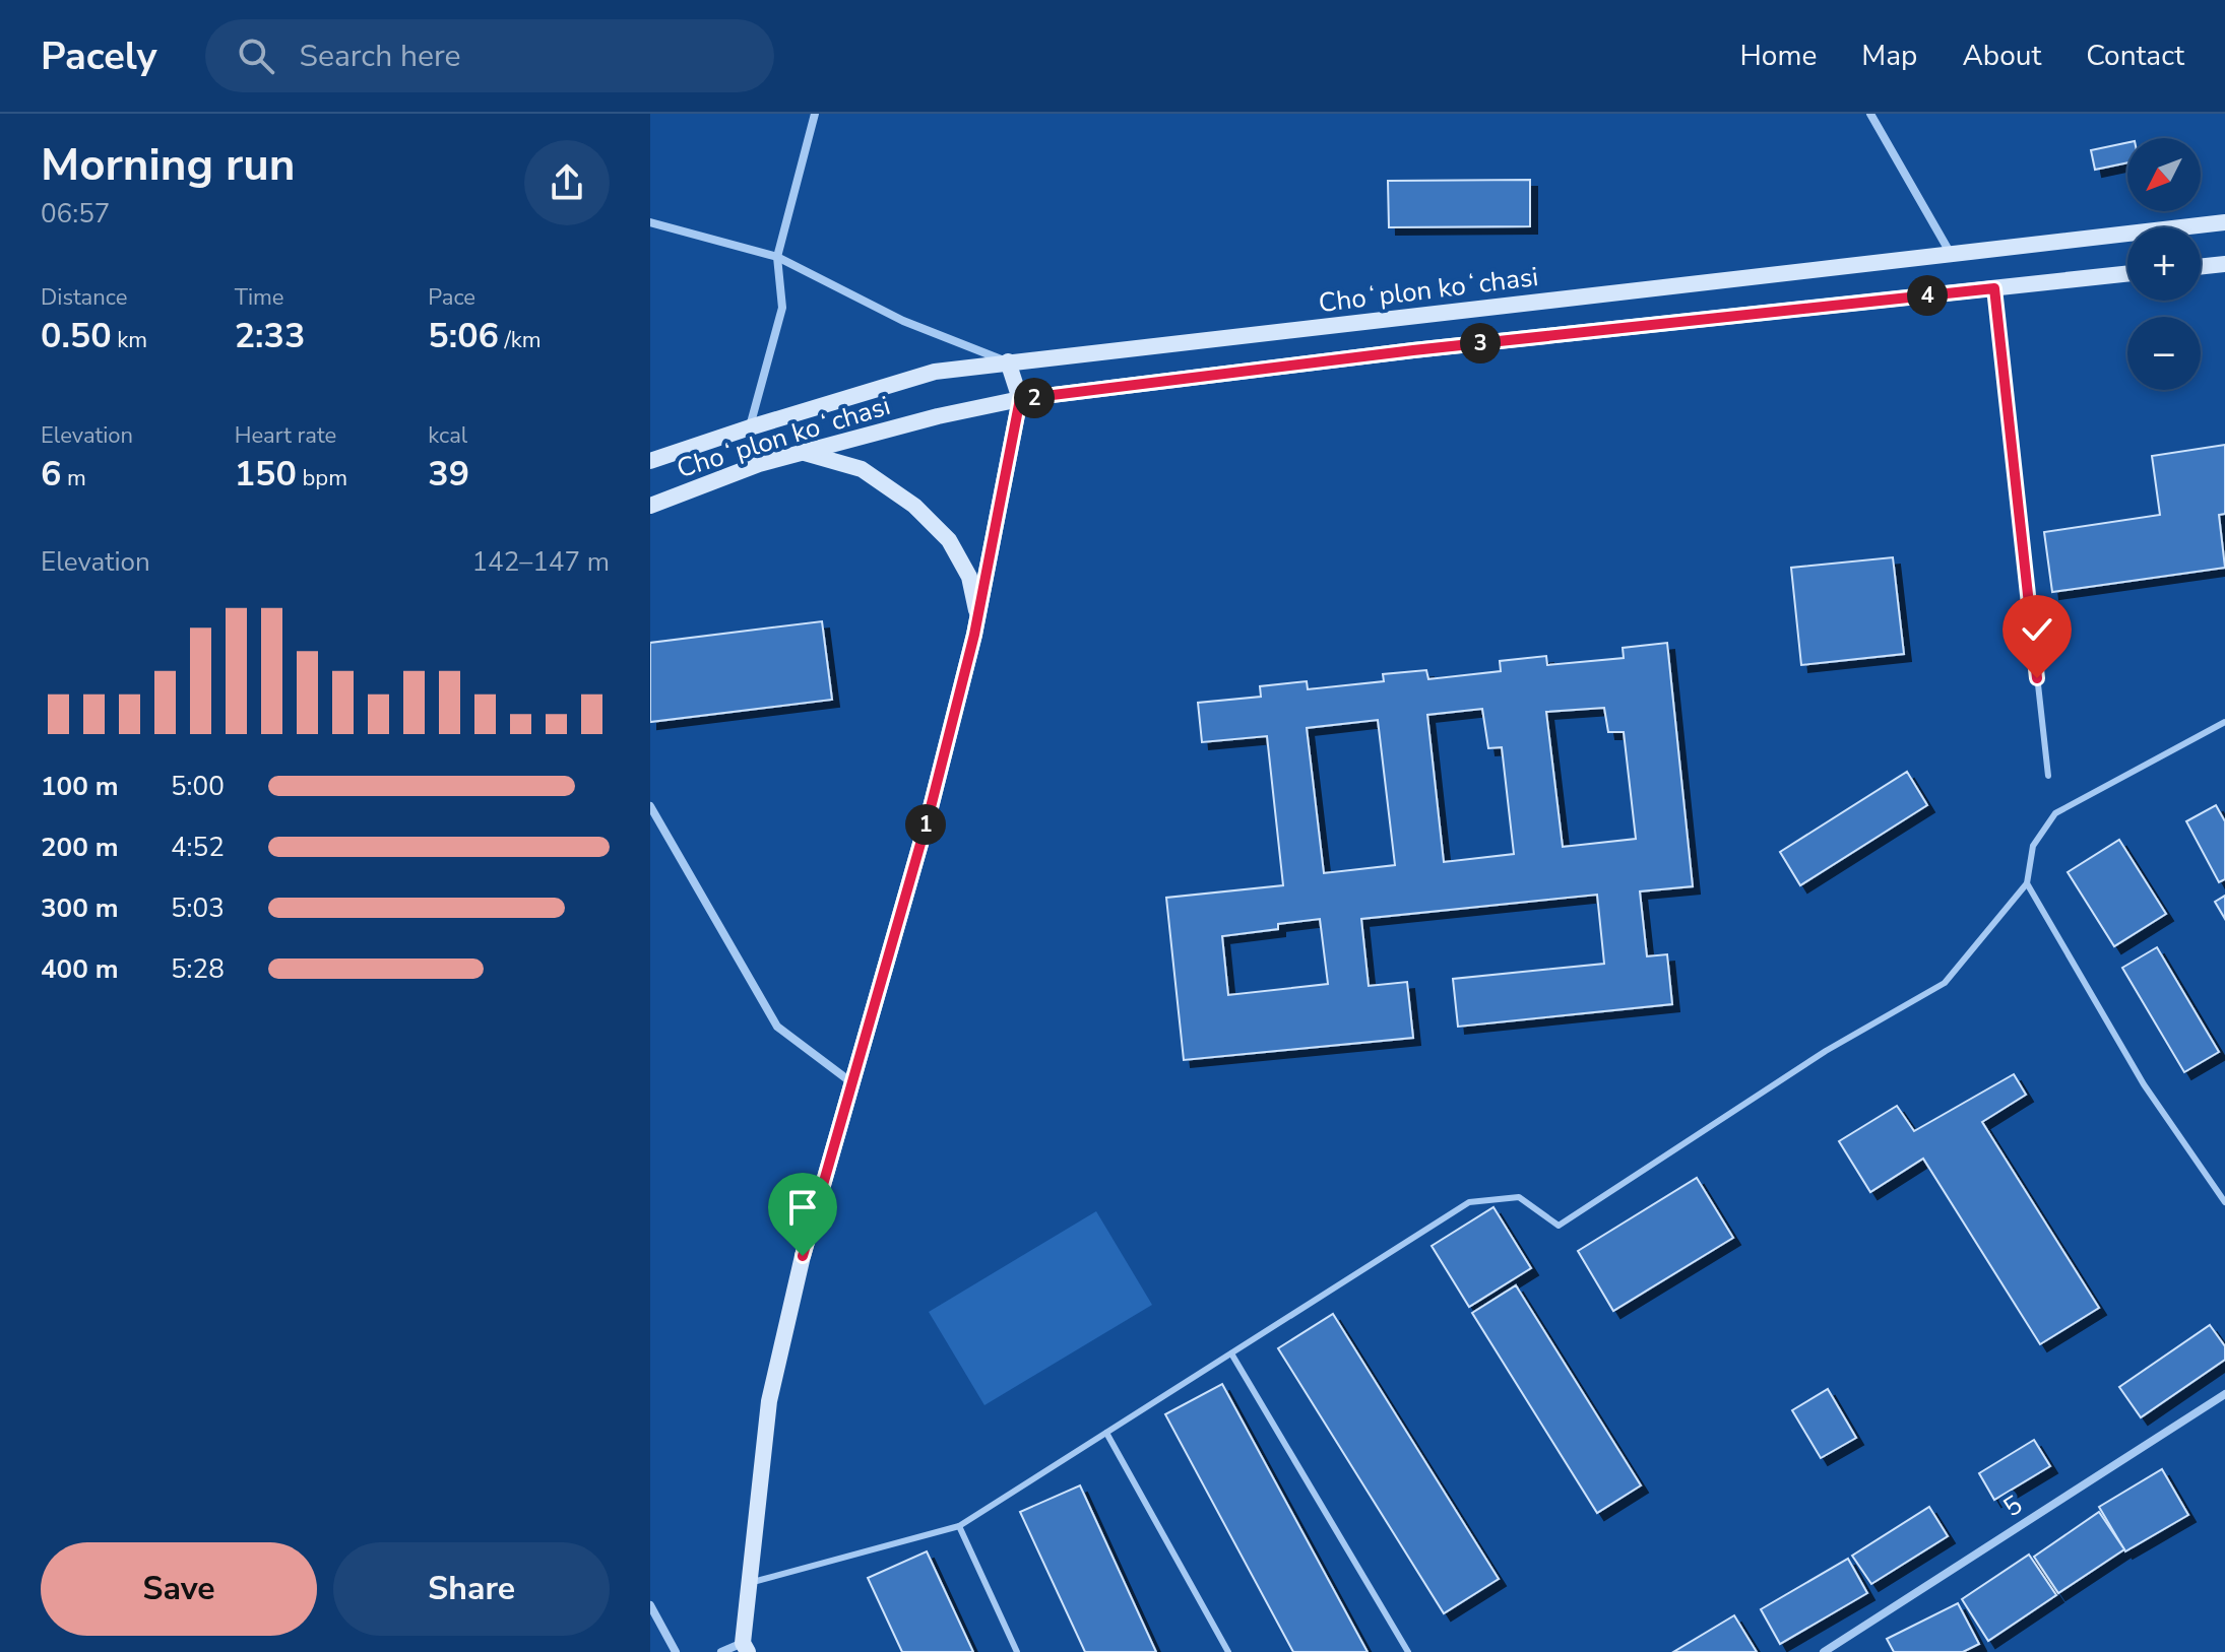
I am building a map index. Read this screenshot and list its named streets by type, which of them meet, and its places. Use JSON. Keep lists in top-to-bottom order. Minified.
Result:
{"streets":{"main road":["Choʻplon koʻchasi"],"street":["5"]},"north":"bottom left","page":{"header":"Pacely","search":"Search here","nav":["Home","Map","About","Contact"],"heading":["Morning run","06:57"],"map_buttons":["+","−"],"stats":[["Distance","0.50 km"],["Time","2:33"],["Pace","5:06 /km"],["Elevation","6 m"],["Heart rate","150 bpm"],["kcal","39"]],"pins":["4","3","2","1"],"chart":["Elevation","142–147 m"],"list":[{"name":"100 m","note":"5:00"},{"name":"200 m","note":"4:52"},{"name":"300 m","note":"5:03"},{"name":"400 m","note":"5:28"}],"buttons":["Save","Share"]}}
